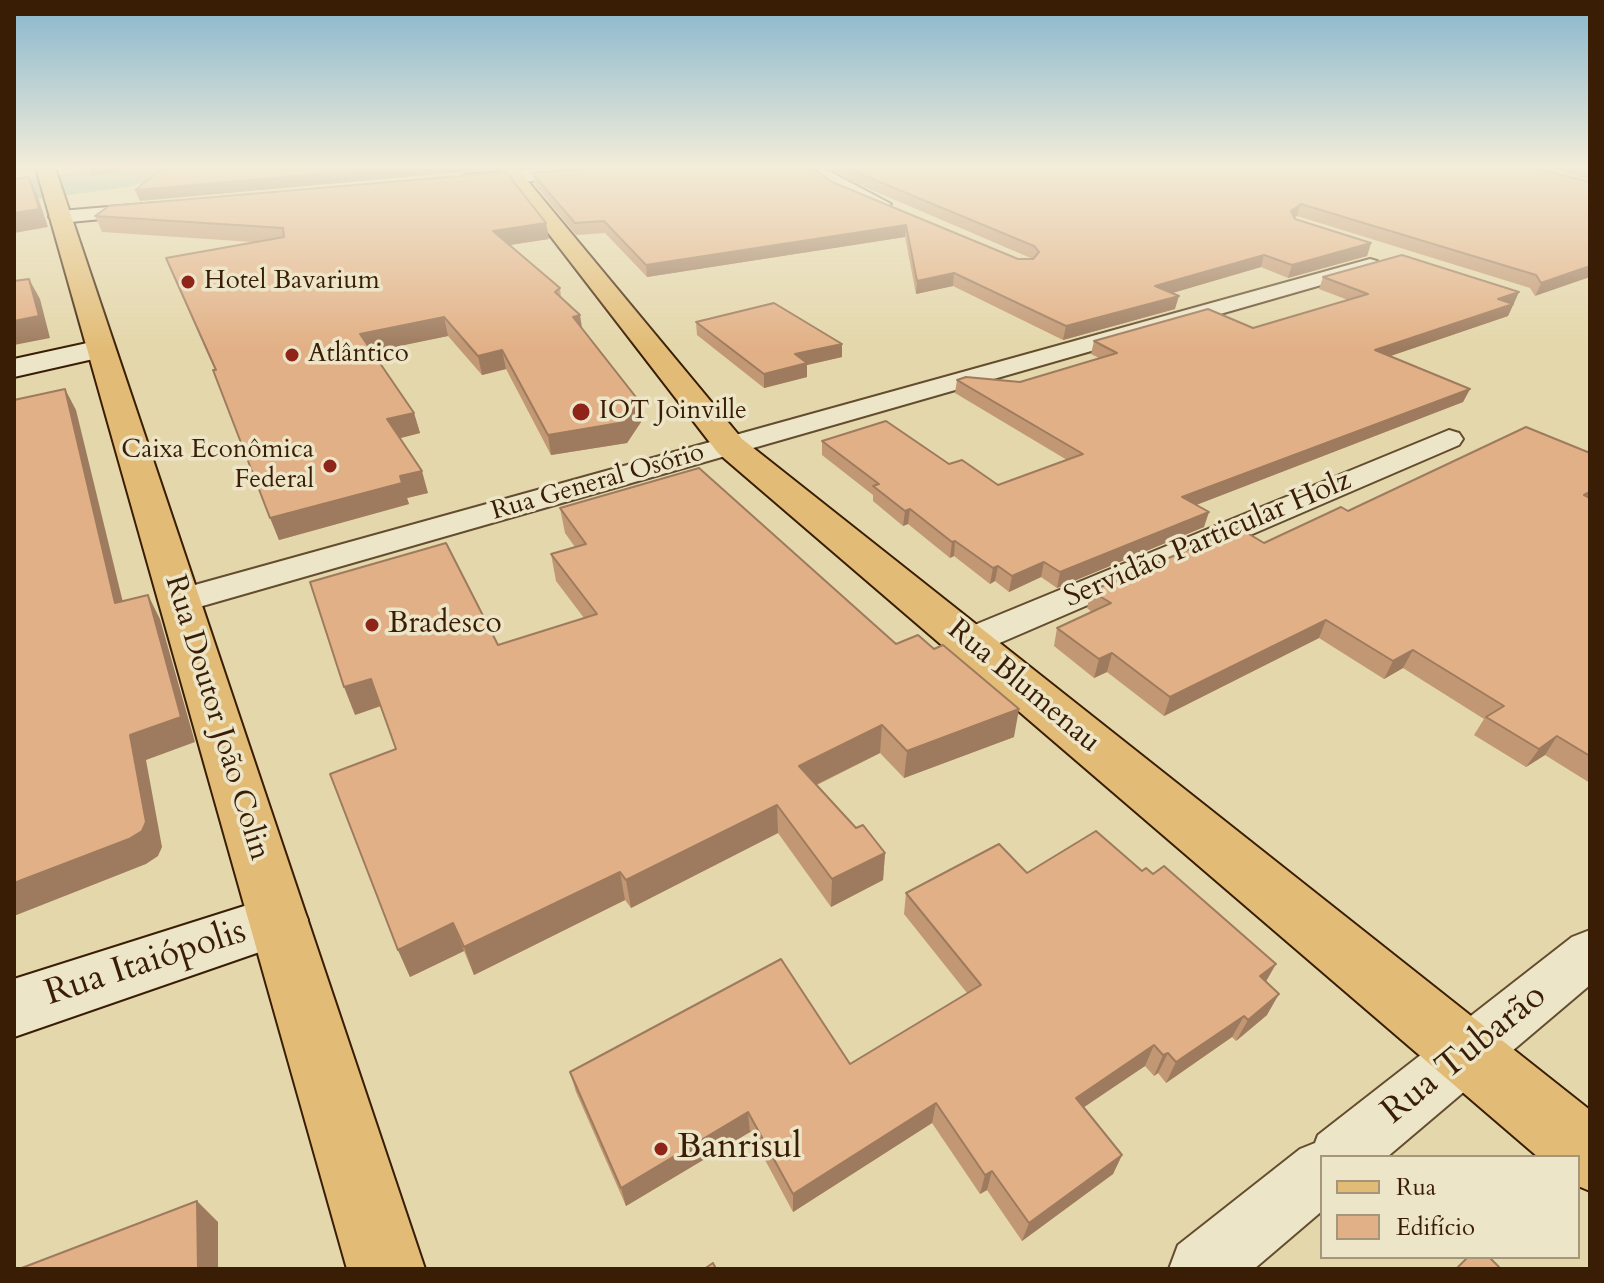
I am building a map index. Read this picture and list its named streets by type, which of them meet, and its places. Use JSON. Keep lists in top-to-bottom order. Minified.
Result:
{"streets":{"main road":["Rua Blumenau","Rua Doutor João Colin"],"street":["Rua General Osório","Servidão Particular Holz","Rua Itaiópolis","Rua Tubarão"]},"crossings":[["Rua General Osório","Rua Blumenau"],["Rua General Osório","Rua Doutor João Colin"],["Servidão Particular Holz","Rua Blumenau"],["Rua Blumenau","Rua Tubarão"],["Rua Doutor João Colin","Rua Itaiópolis"]],"places":["Hotel Bavarium","Atlântico","IOT Joinville","Caixa Econômica Federal","Bradesco","Banrisul"],"legend":["Rua","Edifício"]}
